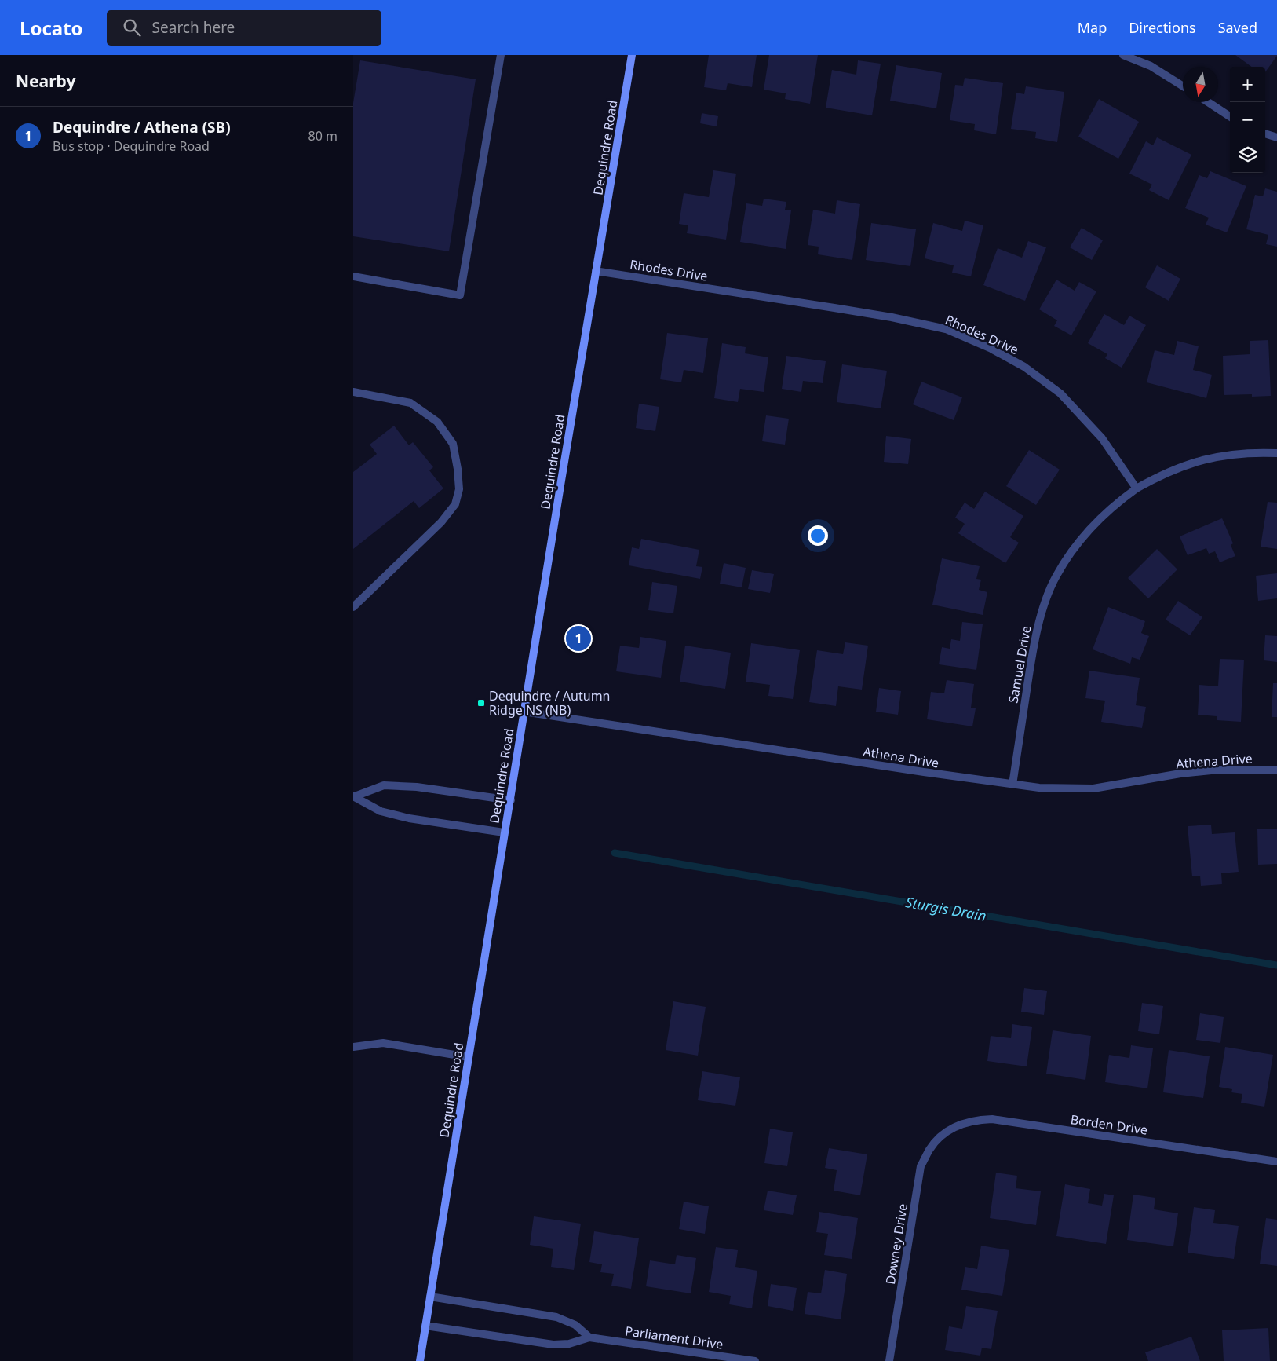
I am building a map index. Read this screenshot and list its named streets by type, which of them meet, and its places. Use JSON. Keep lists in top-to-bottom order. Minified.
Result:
{"streets":{"main road":["Dequindre Road"],"street":["Rhodes Drive","Samuel Drive","Athena Drive","Borden Drive","Downey Drive","Parliament Drive"]},"crossings":[["Dequindre Road","Rhodes Drive"],["Dequindre Road","Athena Drive"],["Dequindre Road","Parliament Drive"],["Rhodes Drive","Samuel Drive"],["Samuel Drive","Athena Drive"],["Borden Drive","Downey Drive"]],"water":["Sturgis Drain"],"places":{"transit":["Dequindre / Autumn Ridge NS (NB)"]},"north":"bottom","page":{"header":"Locato","search":"Search here","nav":["Map","Directions","Saved"],"heading":"Nearby","map_buttons":["+","−"],"list":[{"mark":"1","name":"Dequindre / Athena (SB)","note":"Bus stop · Dequindre Road","value":"80 m"}],"pins":"1"}}
